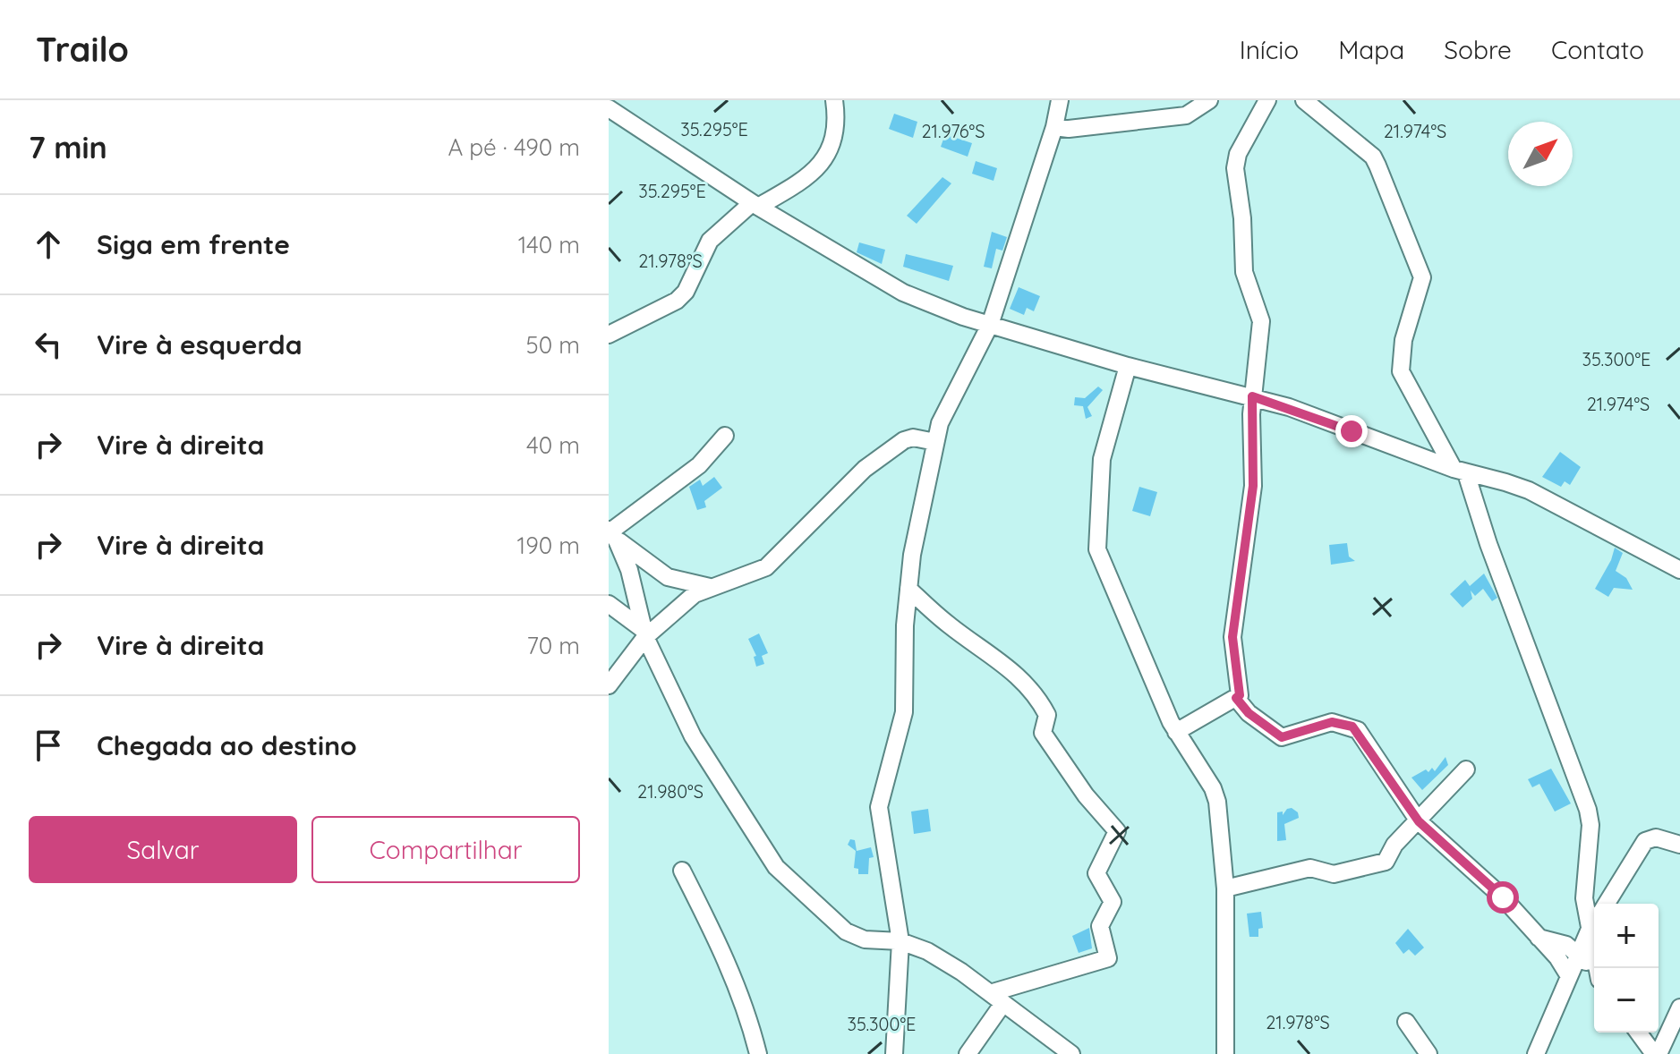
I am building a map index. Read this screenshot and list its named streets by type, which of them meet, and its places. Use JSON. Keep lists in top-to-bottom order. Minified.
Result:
{"north":"top right","page":{"header":"Trailo","nav":["Início","Mapa","Sobre","Contato"],"heading":["7 min","A pé · 490 m"],"list":[["Siga em frente","140 m"],["Vire à esquerda","50 m"],["Vire à direita","40 m"],["Vire à direita","190 m"],["Vire à direita","70 m"],"Chegada ao destino"],"buttons":["Salvar","Compartilhar"],"map_buttons":["+","−"]},"coordinates":["35.295°E","21.976°S","21.974°S","21.978°S","35.300°E","21.980°S"]}
